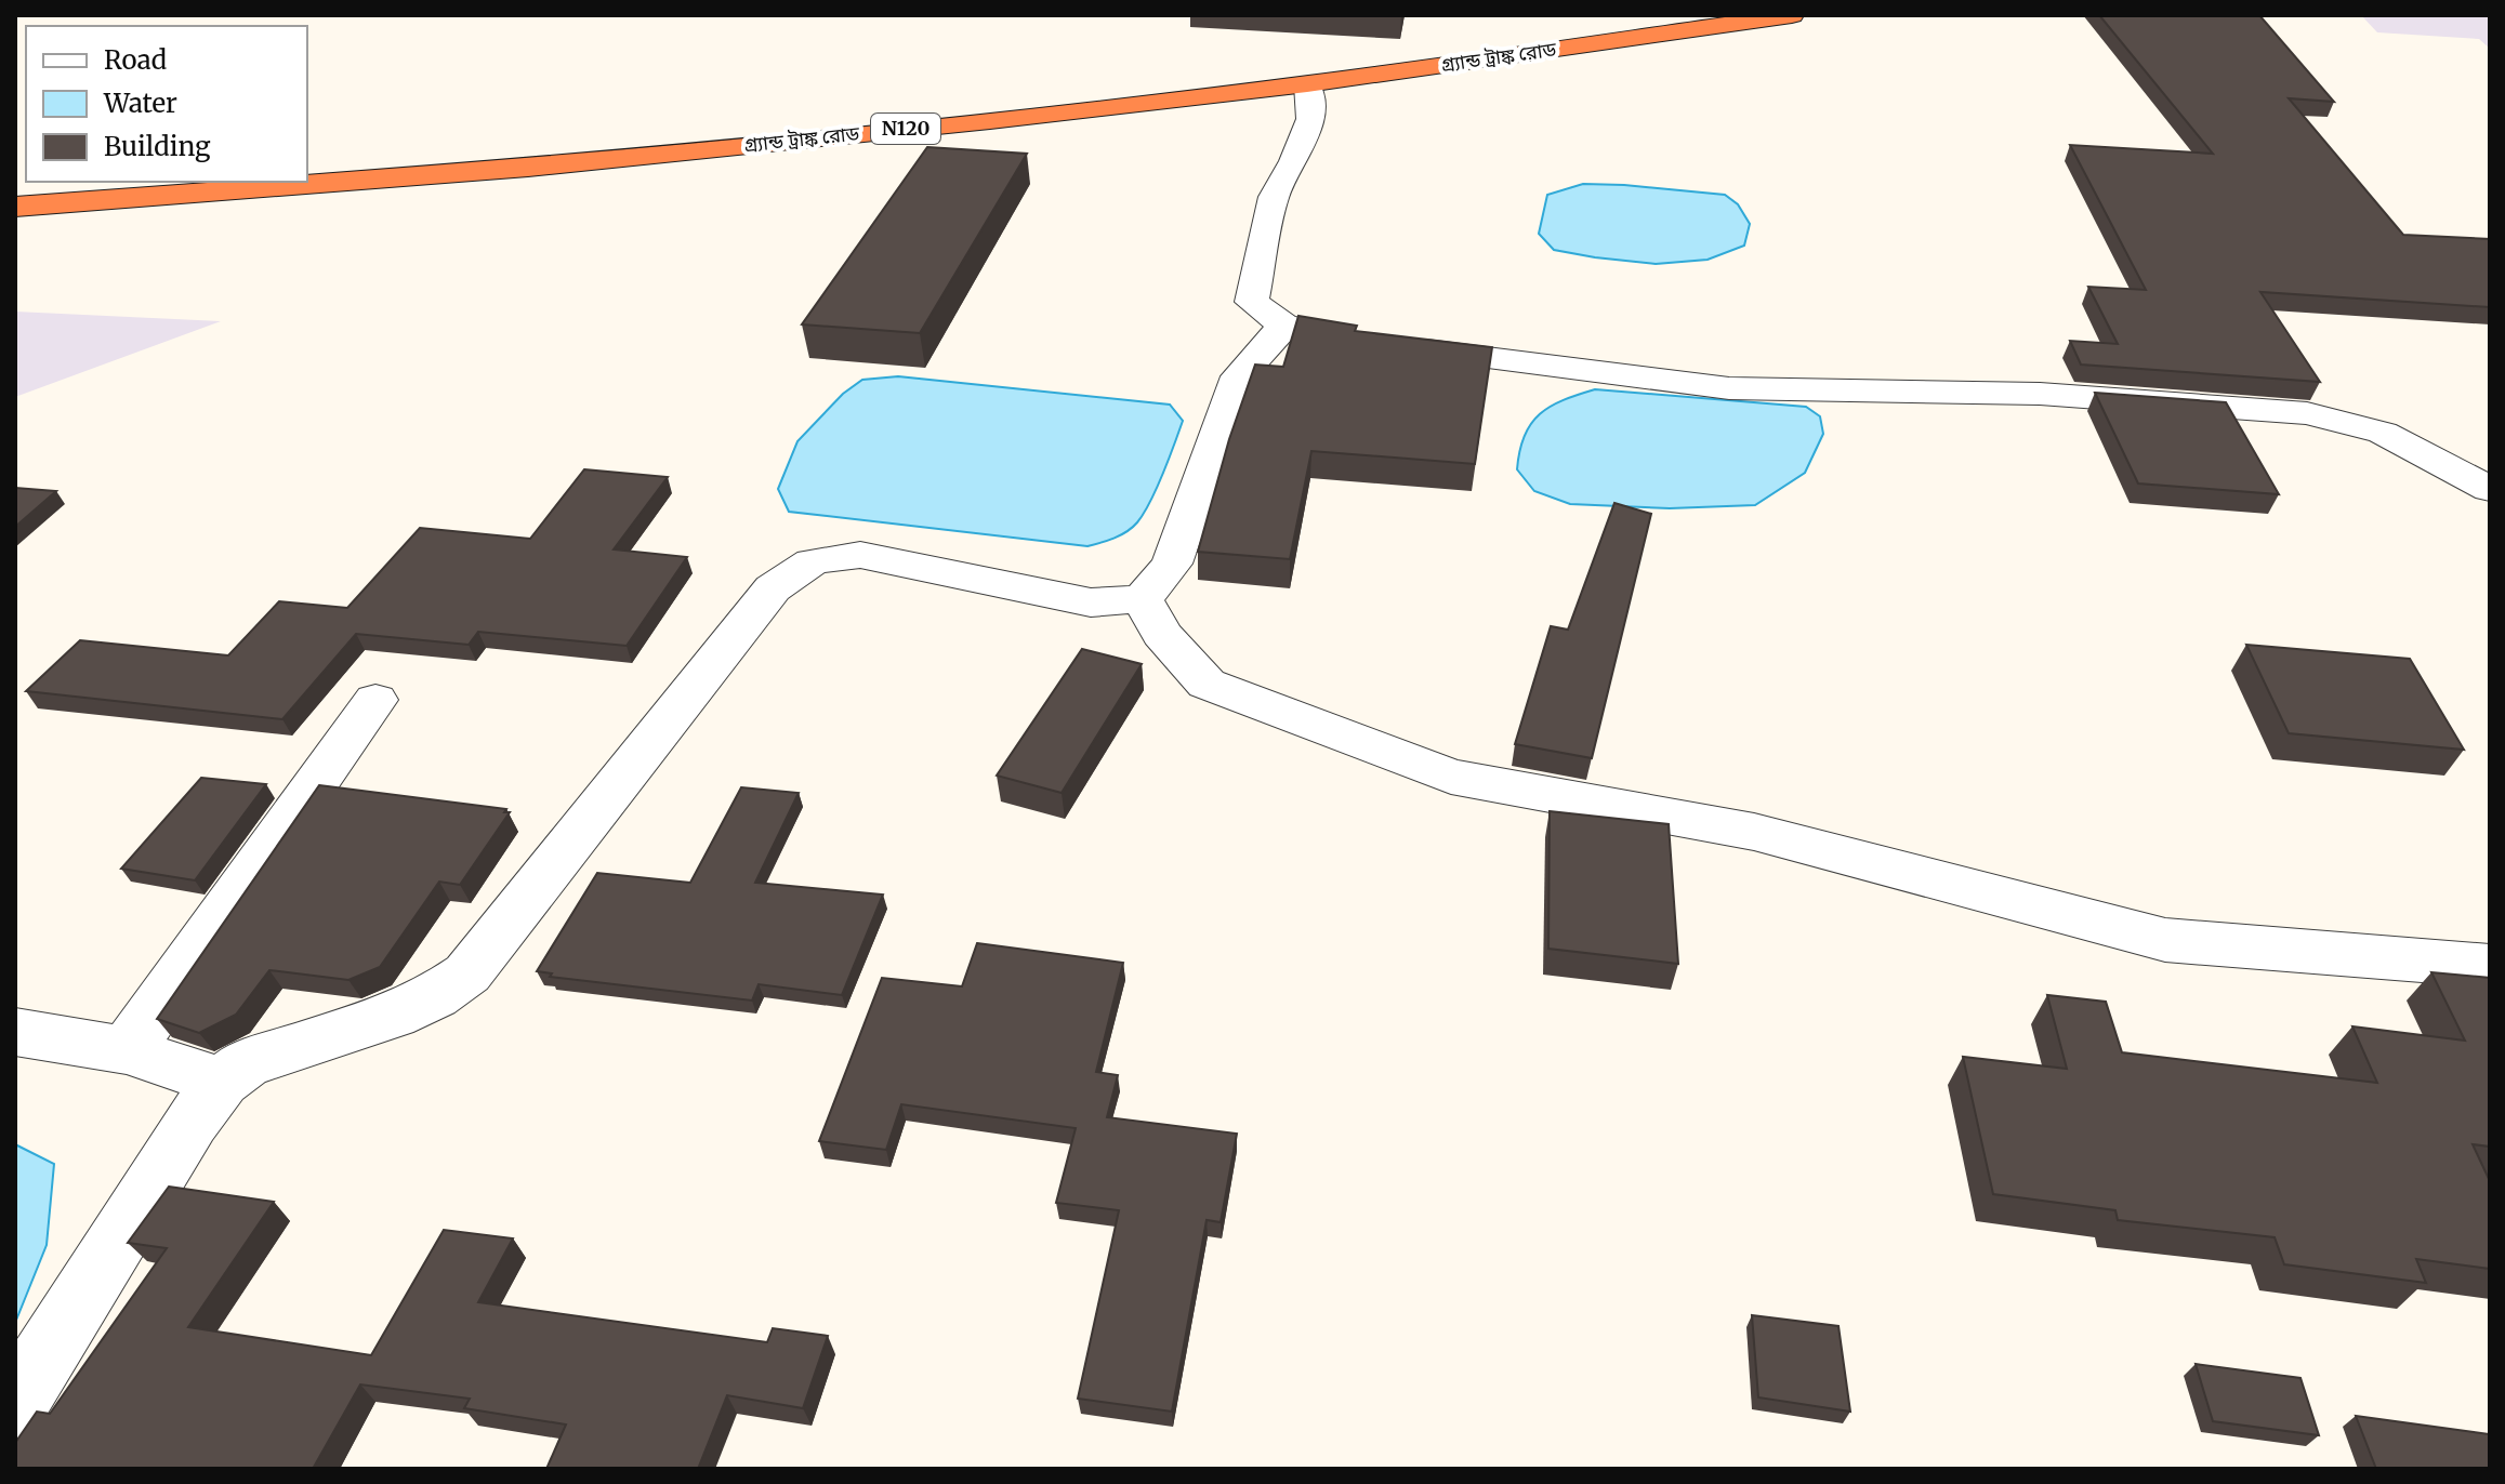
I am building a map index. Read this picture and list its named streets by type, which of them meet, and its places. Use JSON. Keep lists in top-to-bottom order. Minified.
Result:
{"streets":{"highway":["গ্র্যান্ড ট্রাঙ্ক রোড","N120"]},"legend":["Road","Water","Building"]}
